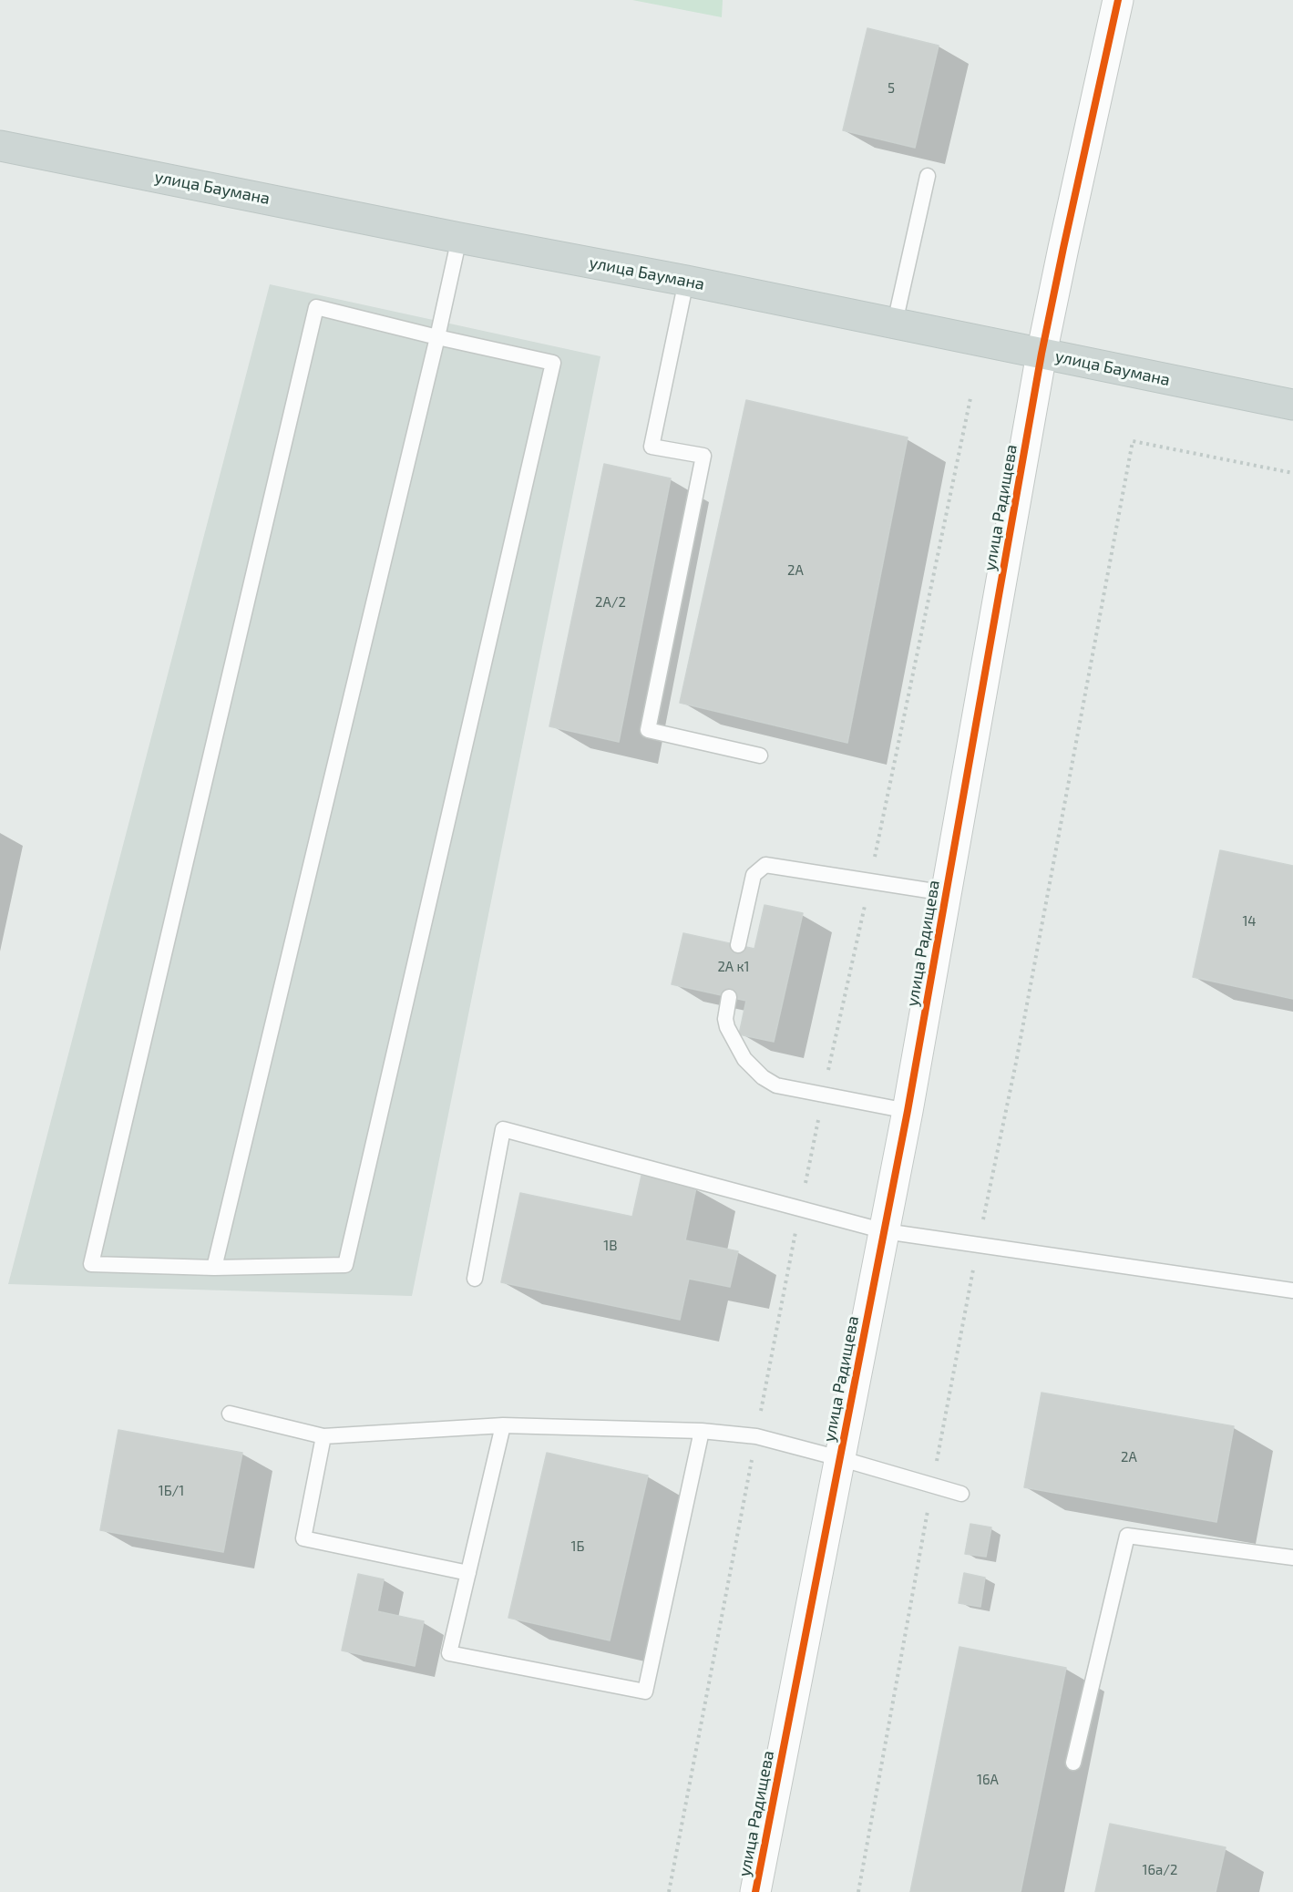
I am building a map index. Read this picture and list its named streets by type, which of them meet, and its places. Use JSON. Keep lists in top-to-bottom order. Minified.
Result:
{"streets":{"main road":["улица Баумана"],"street":["улица Радищева"]},"crossings":[["улица Баумана","улица Радищева"]],"house_numbers":["5","2А","2А/2","14","2А к1","1B","2А","1Б/1","1Б","16А","16а/2"]}
